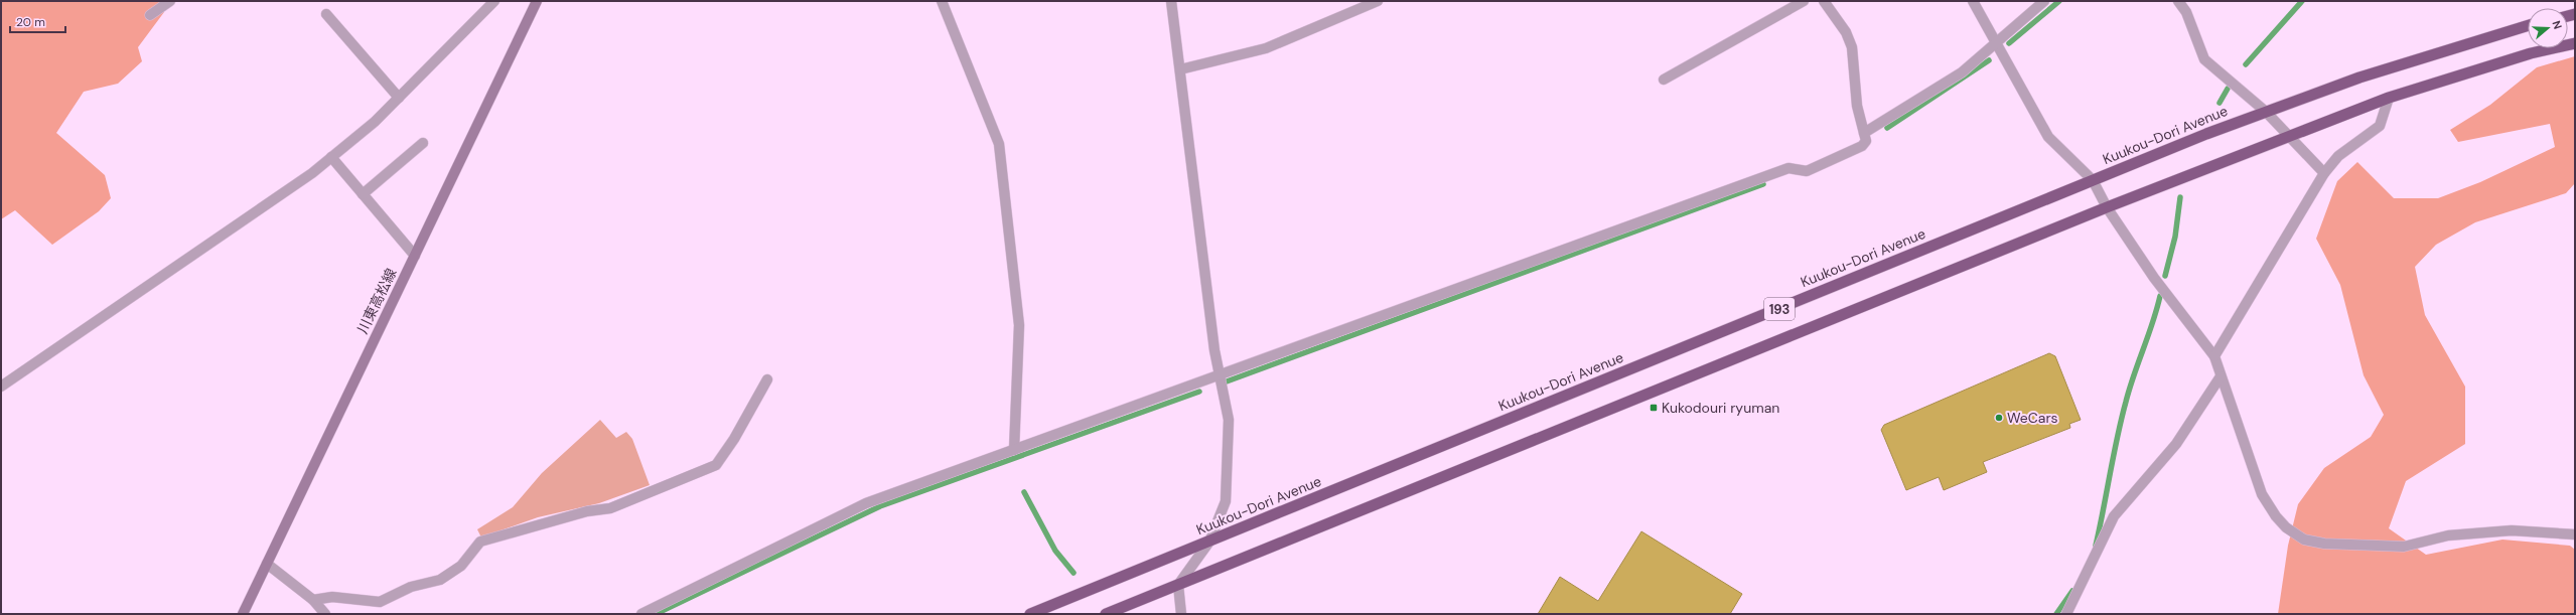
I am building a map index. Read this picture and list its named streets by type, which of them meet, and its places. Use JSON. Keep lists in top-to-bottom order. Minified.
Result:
{"streets":{"highway":["Kuukou-Dori Avenue","193"],"main road":["川東高松線"]},"places":{"transit":["Kukodouri ryuman"],"other":["WeCars"]},"scale_bar":"20 m","north":"right"}
